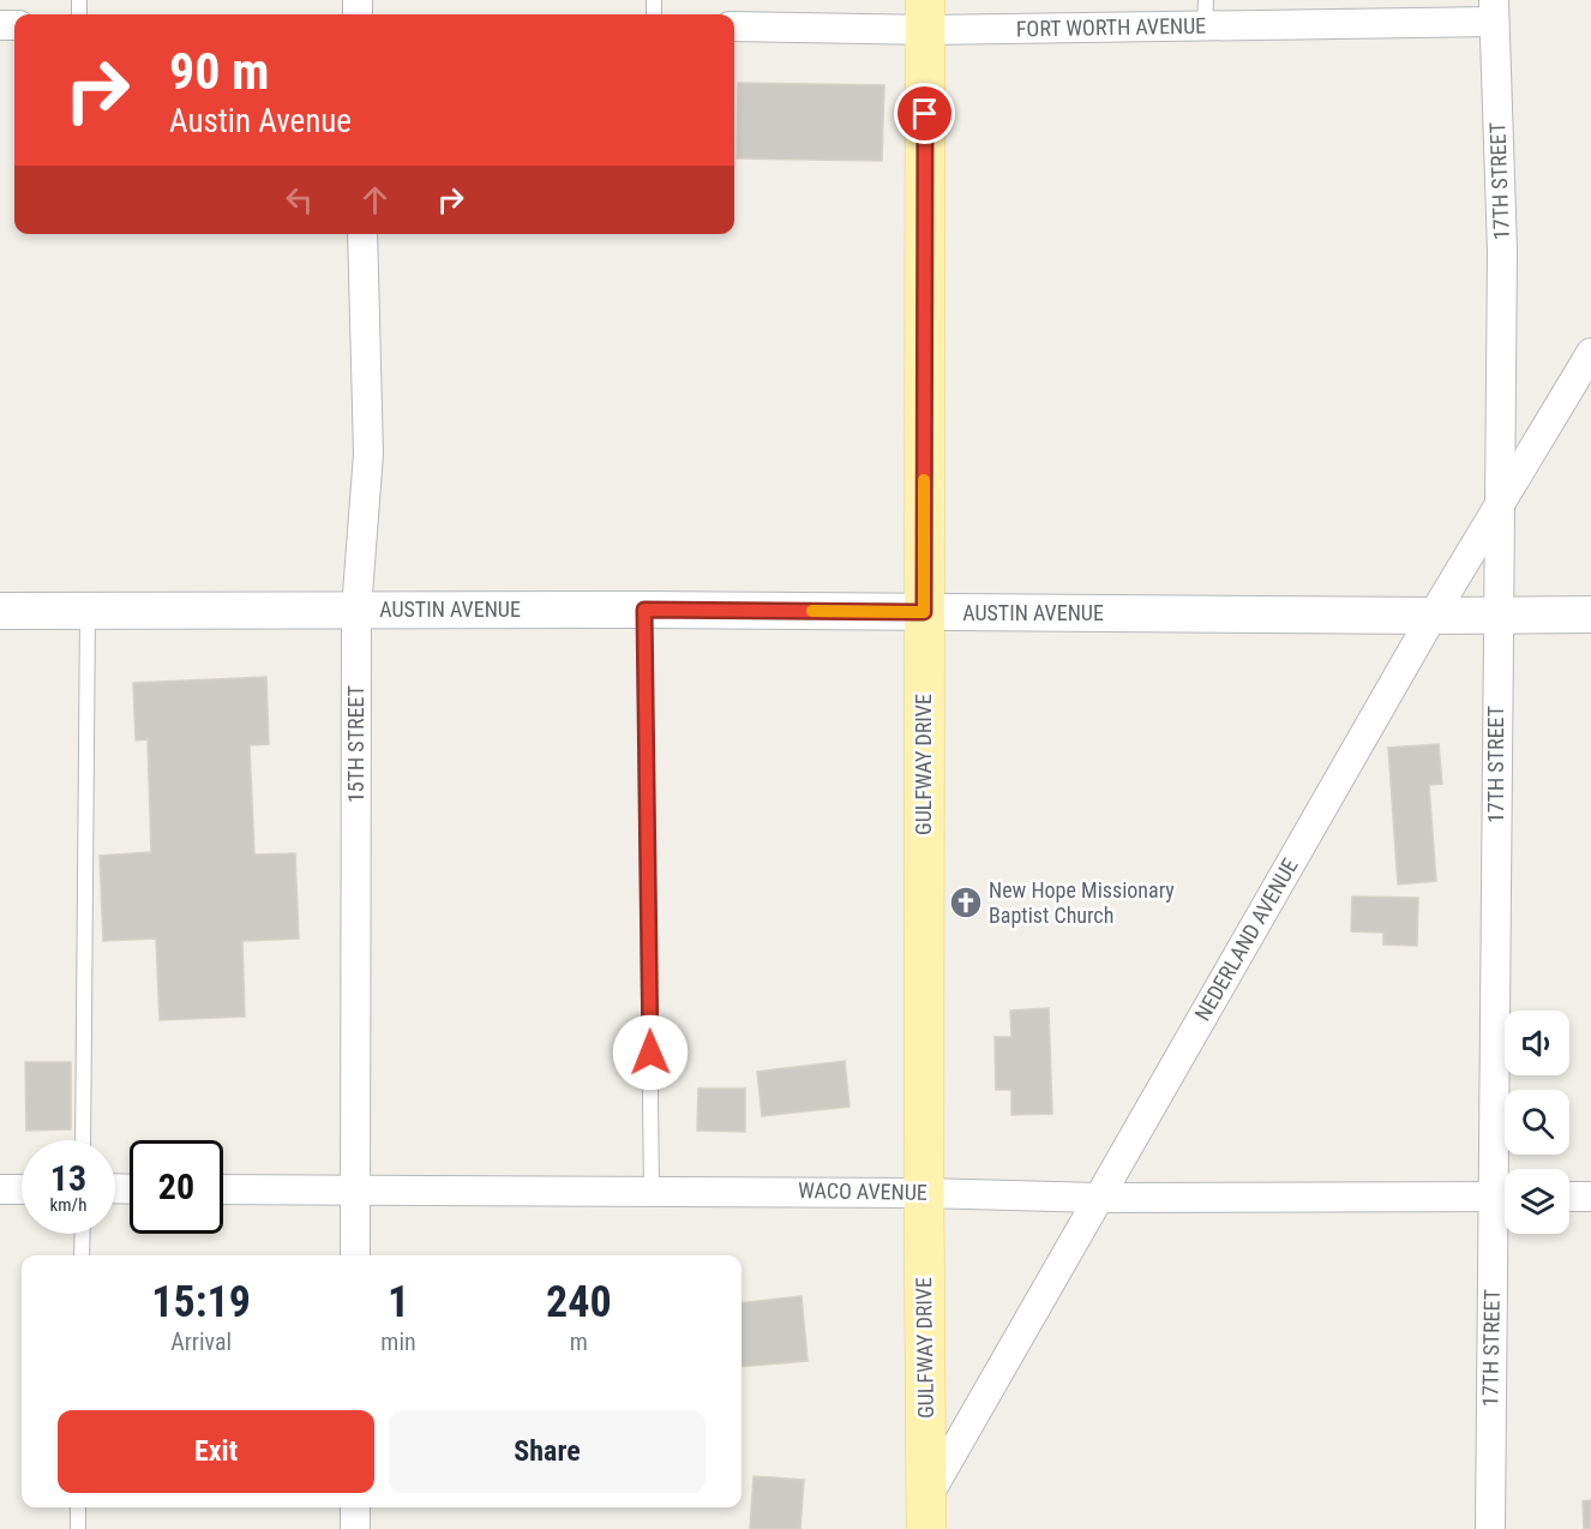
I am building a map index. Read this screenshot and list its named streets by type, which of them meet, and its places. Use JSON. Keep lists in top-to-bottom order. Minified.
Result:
{"streets":{"main road":["GULFWAY DRIVE"],"street":["FORT WORTH AVENUE","17TH STREET","AUSTIN AVENUE","15TH STREET","NEDERLAND AVENUE","WACO AVENUE"]},"crossings":[["FORT WORTH AVENUE","17TH STREET"],["FORT WORTH AVENUE","GULFWAY DRIVE"],["17TH STREET","AUSTIN AVENUE"],["17TH STREET","NEDERLAND AVENUE"],["AUSTIN AVENUE","15TH STREET"],["AUSTIN AVENUE","GULFWAY DRIVE"],["AUSTIN AVENUE","NEDERLAND AVENUE"],["15TH STREET","WACO AVENUE"],["GULFWAY DRIVE","NEDERLAND AVENUE"],["GULFWAY DRIVE","WACO AVENUE"],["NEDERLAND AVENUE","WACO AVENUE"]],"places":{"church":["New Hope Missionary Baptist Church"]},"page":{"turn":["90 m","Austin Avenue"],"speed":"13 km/h","limit":"20","eta":["15:19","Arrival","1","min","240","m"],"buttons":["Exit","Share"]}}
